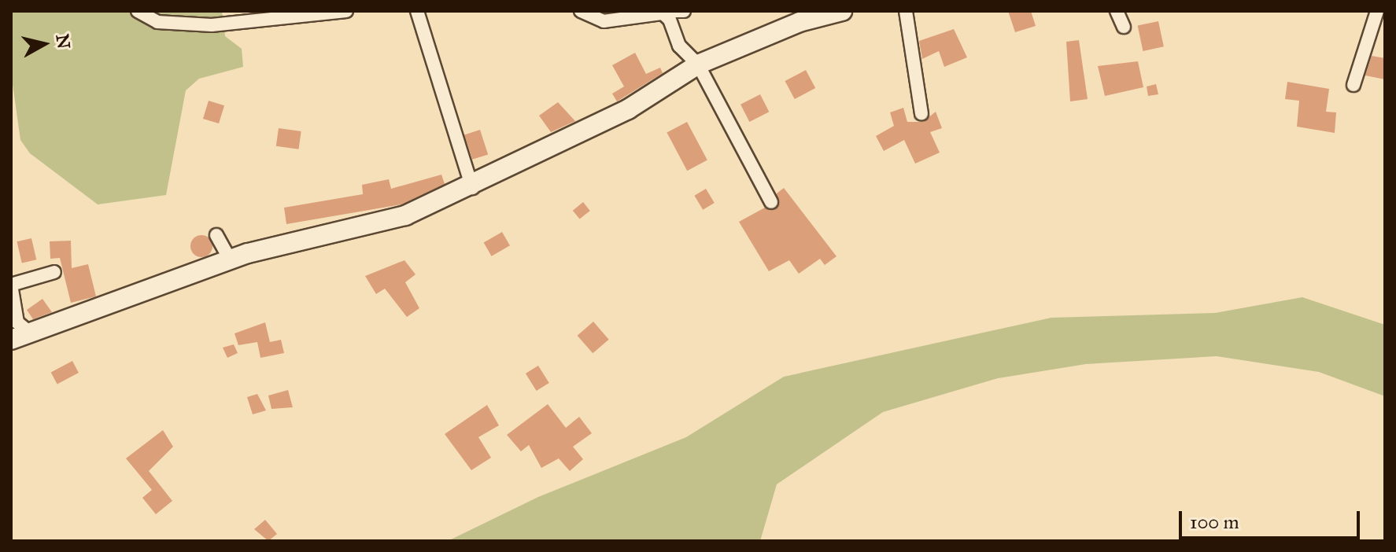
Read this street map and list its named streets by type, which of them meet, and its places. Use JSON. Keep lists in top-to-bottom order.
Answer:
{
  "scale_bar": "100 m",
  "north": "right"
}
